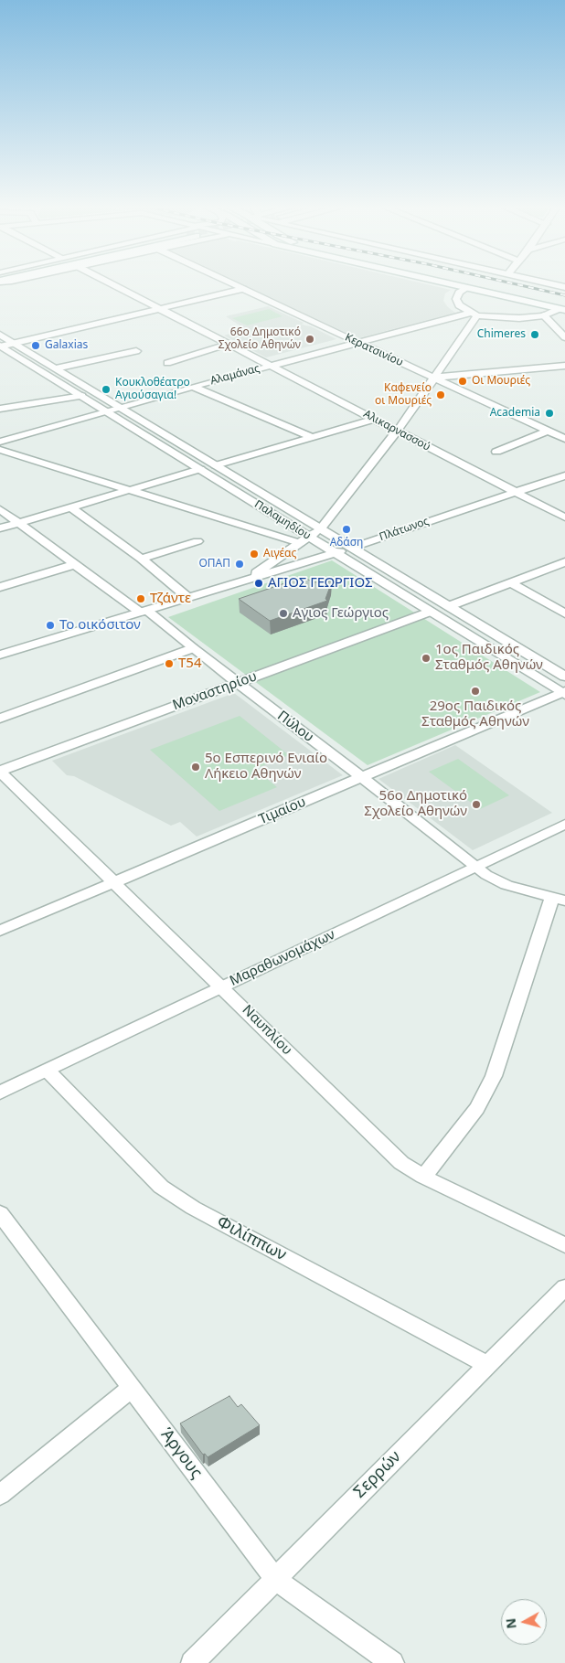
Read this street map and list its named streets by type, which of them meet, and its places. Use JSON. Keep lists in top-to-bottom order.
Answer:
{
  "streets": {
    "street": [
      "Κερατσινίου",
      "Αλαμάνας",
      "Αλικαρνασσού",
      "Παλαμηδίου",
      "Πλάτωνος",
      "Μοναστηρίου",
      "Πύλου",
      "Τιμαίου",
      "Μαραθωνομάχων",
      "Ναυπλίου",
      "Φιλίππων",
      "Άργους",
      "Σερρών"
    ]
  },
  "crossings": [
    ["Κερατσινίου", "Αλαμάνας"],
    ["Κερατσινίου", "Πλάτωνος"],
    ["Αλαμάνας", "Αλικαρνασσού"],
    ["Αλαμάνας", "Παλαμηδίου"],
    ["Αλαμάνας", "Πλάτωνος"],
    ["Αλικαρνασσού", "Πλάτωνος"],
    ["Παλαμηδίου", "Πλάτωνος"],
    ["Παλαμηδίου", "Μοναστηρίου"],
    ["Παλαμηδίου", "Τιμαίου"],
    ["Πλάτωνος", "Πύλου"],
    ["Μοναστηρίου", "Πύλου"],
    ["Μοναστηρίου", "Ναυπλίου"],
    ["Πύλου", "Τιμαίου"],
    ["Πύλου", "Μαραθωνομάχων"],
    ["Τιμαίου", "Ναυπλίου"],
    ["Μαραθωνομάχων", "Ναυπλίου"],
    ["Μαραθωνομάχων", "Φιλίππων"],
    ["Φιλίππων", "Σερρών"],
    ["Άργους", "Σερρών"]
  ],
  "places": [
    "Chimeres",
    "66ο Δημοτικό Σχολείο Αθηνών",
    "Galaxias",
    "Οι Μουριές",
    "Κουκλοθέατρο Αγιούσαγια!",
    "Καφενείο οι Μουριές",
    "Academia",
    "Αδάση",
    "Αιγέας",
    "ΟΠΑΠ",
    "ΑΓΙΟΣ ΓΕΩΡΓΙΟΣ",
    "Τζάντε",
    "Αγιος Γεώργιος",
    "Το οικόσιτον",
    "1ος Παιδικός Σταθμός Αθηνών",
    "T54",
    "29ος Παιδικός Σταθμός Αθηνών",
    "5ο Εσπερινό Ενιαίο Λήκειο Αθηνών",
    "56ο Δημοτικό Σχολείο Αθηνών"
  ],
  "north": "left"
}
